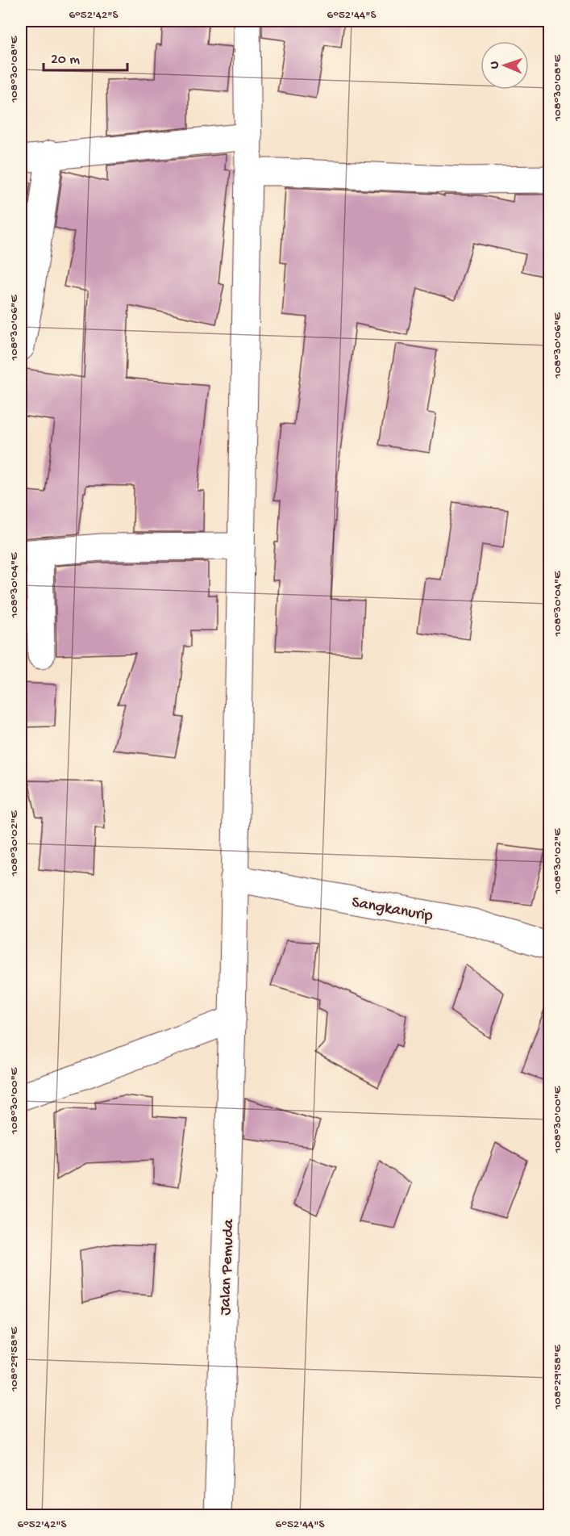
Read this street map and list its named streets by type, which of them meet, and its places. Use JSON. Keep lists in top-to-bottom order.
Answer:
{
  "streets": {
    "street": ["Sangkanurip", "Jalan Pemuda"]
  },
  "crossings": [
    ["Sangkanurip", "Jalan Pemuda"]
  ],
  "scale_bar": "20 m",
  "north": "left",
  "coordinates": [
    "6°52'42\"S",
    "6°52'44\"S",
    "108°30'08\"E",
    "108°30'06\"E",
    "108°30'04\"E",
    "108°30'02\"E",
    "108°30'00\"E",
    "108°29'58\"E"
  ]
}
